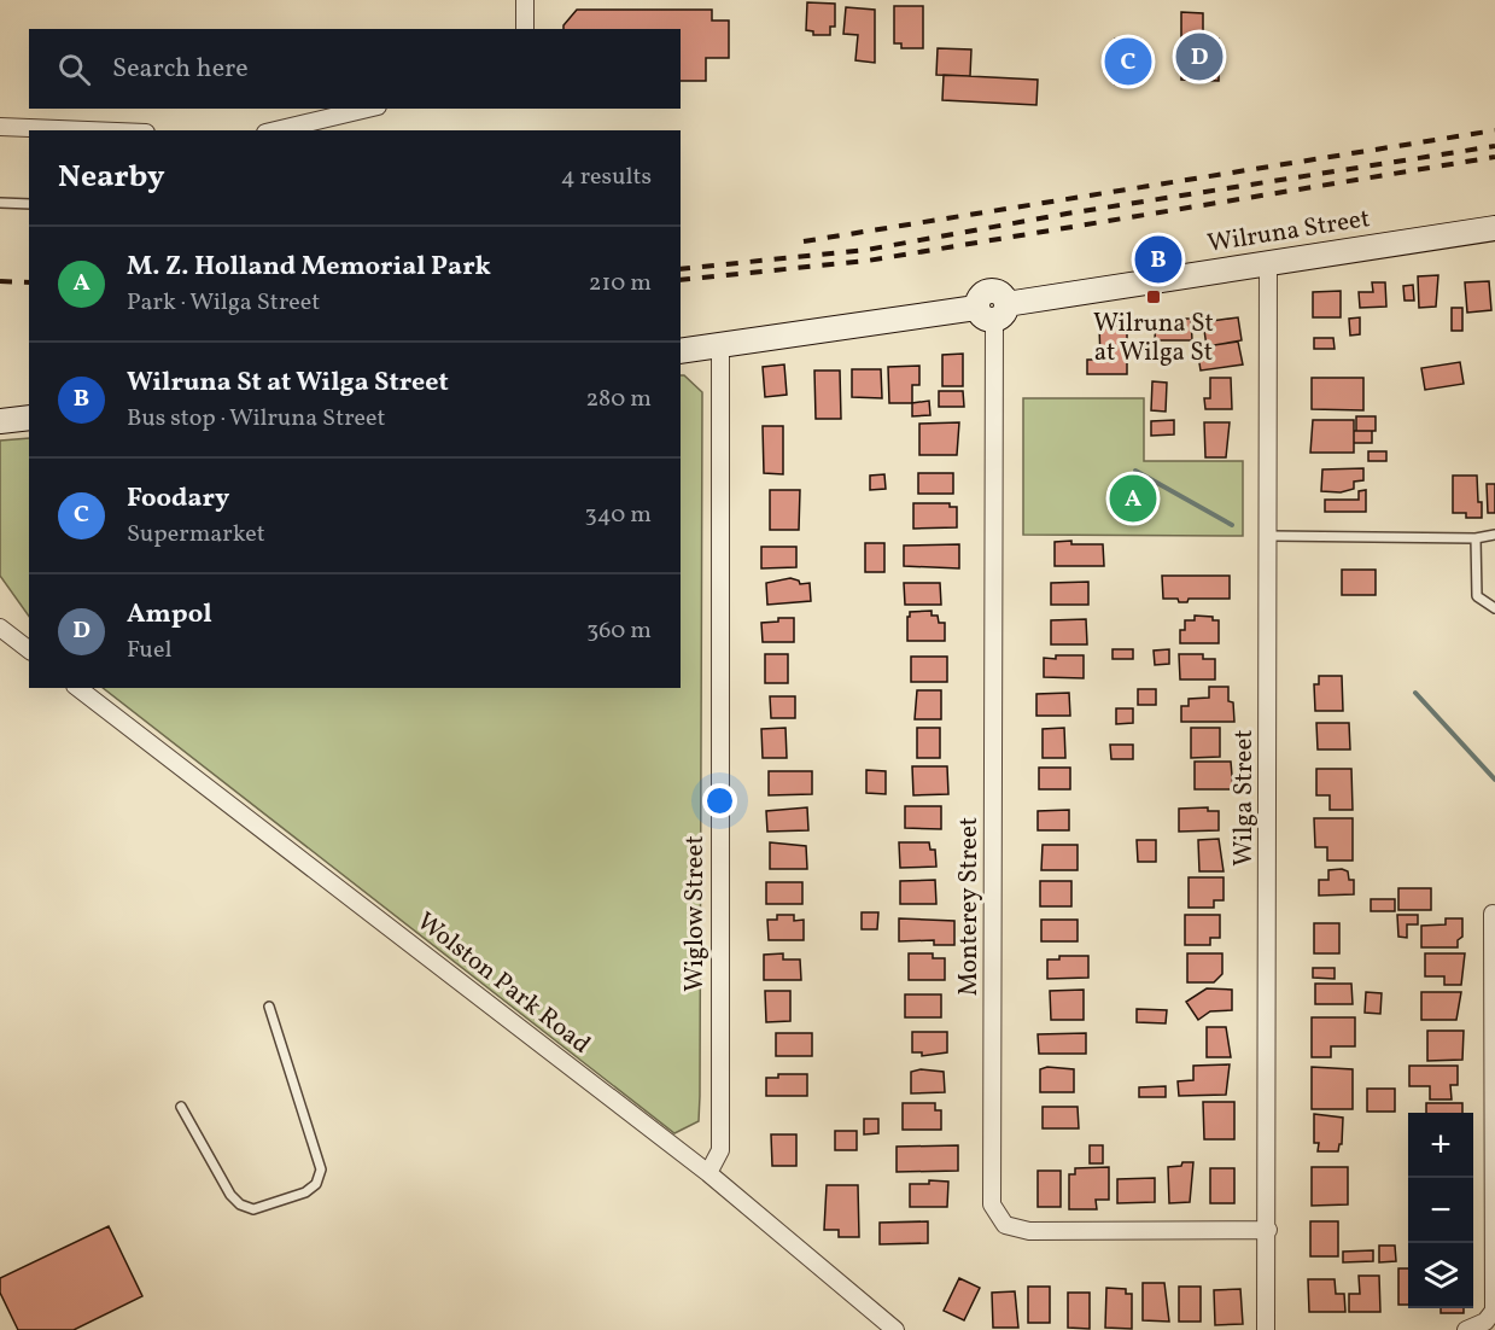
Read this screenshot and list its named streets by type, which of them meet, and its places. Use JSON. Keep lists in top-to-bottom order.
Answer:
{
  "streets": {
    "main road": ["Wilruna Street"],
    "street": [
      "Wilga Street",
      "Monterey Street",
      "Wiglow Street",
      "Wolston Park Road"
    ]
  },
  "crossings": [
    ["Wilruna Street", "Wilga Street"],
    ["Wilruna Street", "Monterey Street"],
    ["Wilruna Street", "Wiglow Street"],
    ["Wilga Street", "Monterey Street"],
    ["Wiglow Street", "Wolston Park Road"]
  ],
  "places": {
    "transit": ["Wilruna St at Wilga St"]
  },
  "page": {
    "search": "Search here",
    "pins": [
      "D",
      "C",
      "B",
      "A"
    ],
    "heading": ["Nearby", "4 results"],
    "list": [
      {
        "mark": "A",
        "name": "M. Z. Holland Memorial Park",
        "note": "Park · Wilga Street",
        "value": "210 m"
      },
      {
        "mark": "B",
        "name": "Wilruna St at Wilga Street",
        "note": "Bus stop · Wilruna Street",
        "value": "280 m"
      },
      {
        "mark": "C",
        "name": "Foodary",
        "note": "Supermarket",
        "value": "340 m"
      },
      {
        "mark": "D",
        "name": "Ampol",
        "note": "Fuel",
        "value": "360 m"
      }
    ],
    "map_buttons": ["+", "−"]
  }
}
